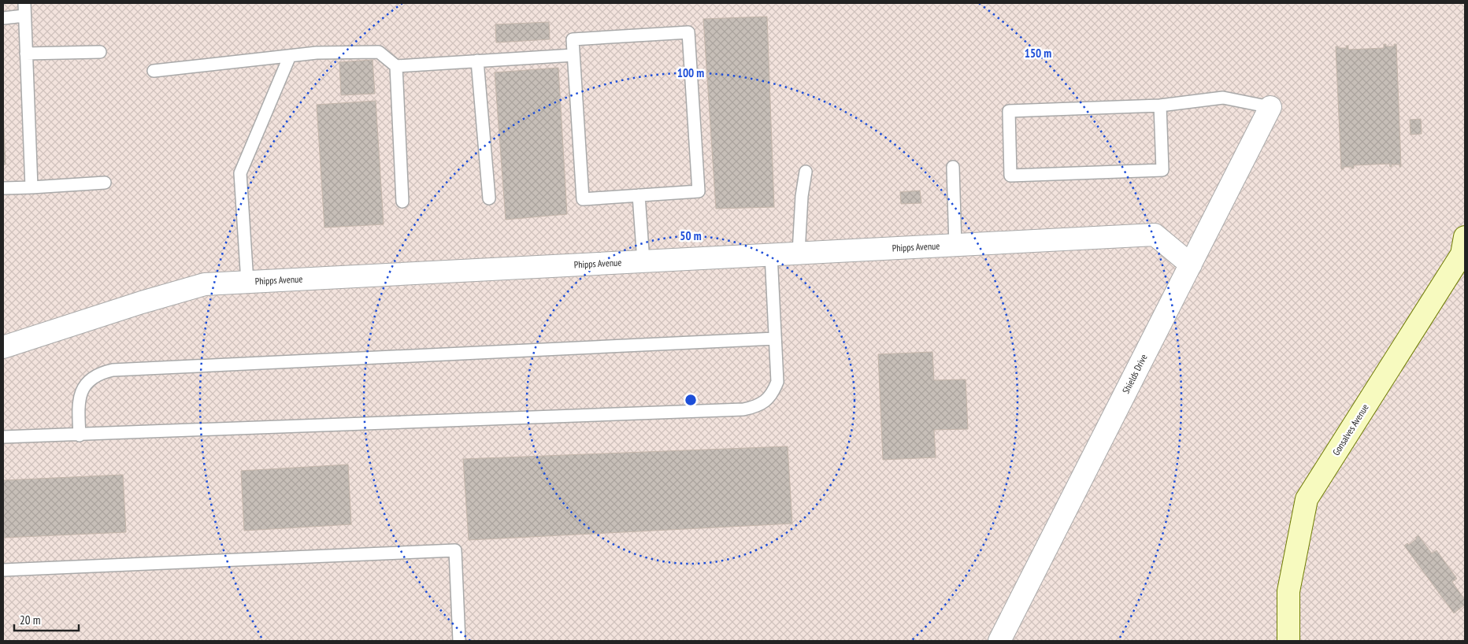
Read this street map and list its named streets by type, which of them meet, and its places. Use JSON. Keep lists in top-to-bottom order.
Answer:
{
  "streets": {
    "street": ["Phipps Avenue", "Shields Drive", "Gonsalves Avenue"]
  },
  "crossings": [
    ["Phipps Avenue", "Shields Drive"]
  ],
  "scale_bar": "20 m",
  "rings": ["150 m", "100 m", "50 m"]
}
